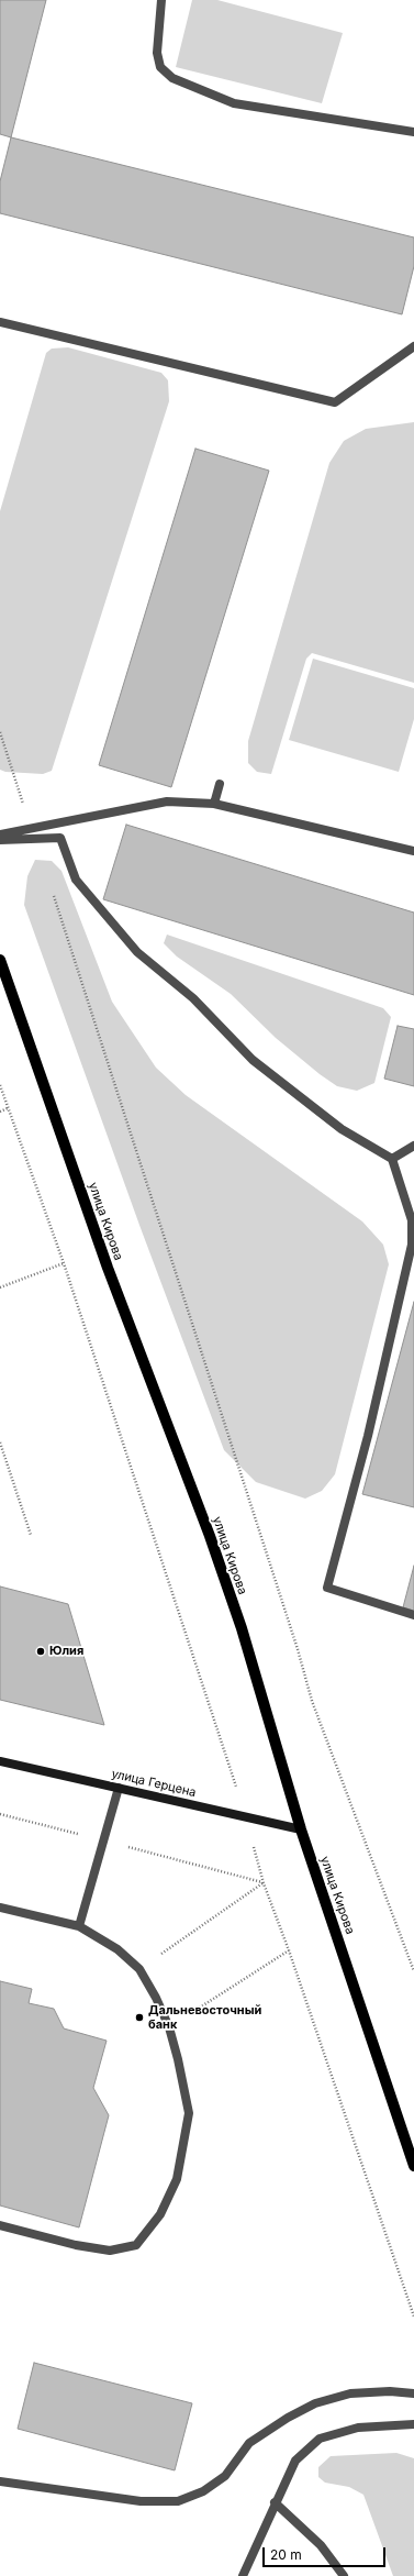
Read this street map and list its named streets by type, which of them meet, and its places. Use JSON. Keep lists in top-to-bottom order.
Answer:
{
  "streets": {
    "main road": ["улица Кирова", "улица Герцена"]
  },
  "crossings": [
    ["улица Кирова", "улица Герцена"]
  ],
  "places": ["Юлия", "Дальневосточный банк"],
  "scale_bar": "20 m"
}
